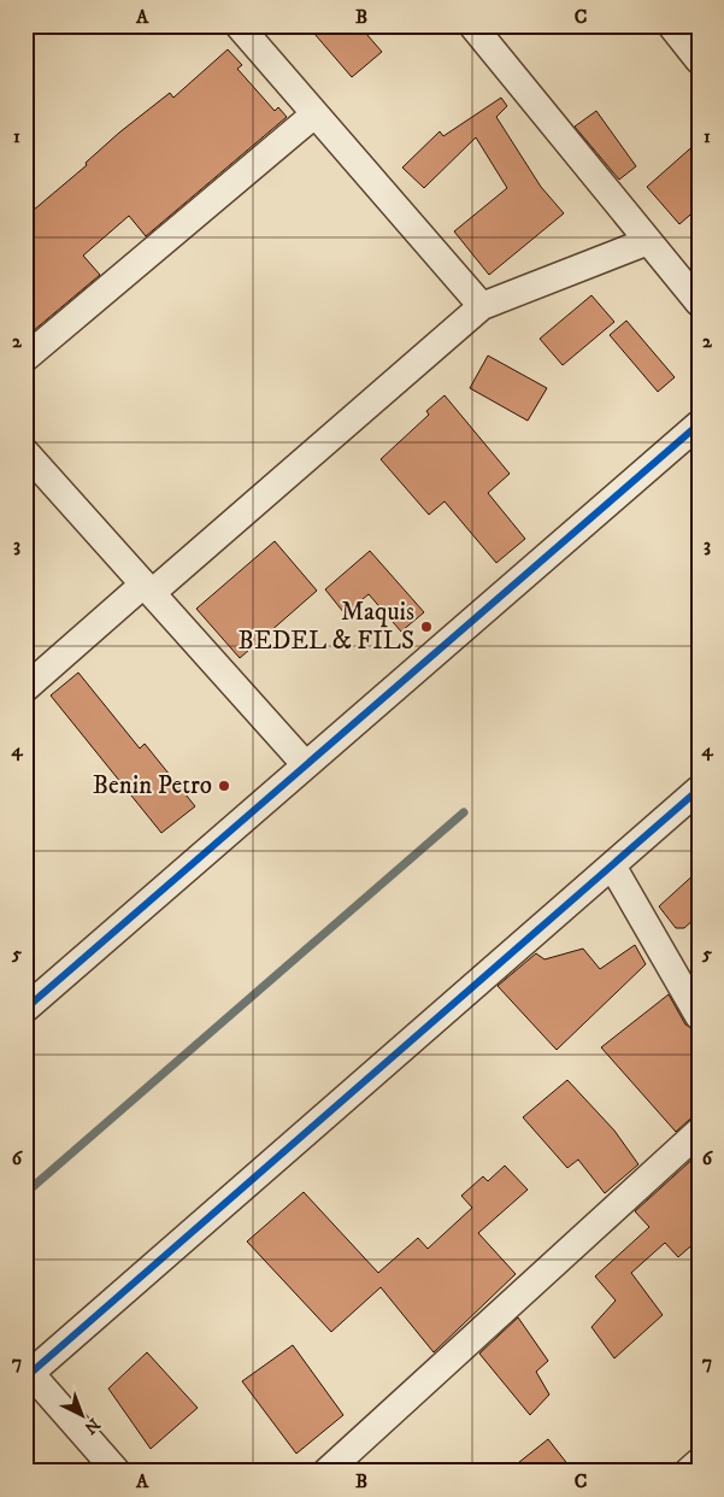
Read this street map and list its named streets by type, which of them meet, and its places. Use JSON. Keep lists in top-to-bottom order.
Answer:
{
  "places": ["Maquis BEDEL & FILS", "Benin Petro"],
  "north": "bottom right",
  "grid": {
    "columns": ["A", "B", "C"],
    "rows": [
      "1",
      "2",
      "3",
      "4",
      "5",
      "6",
      "7"
    ]
  }
}
